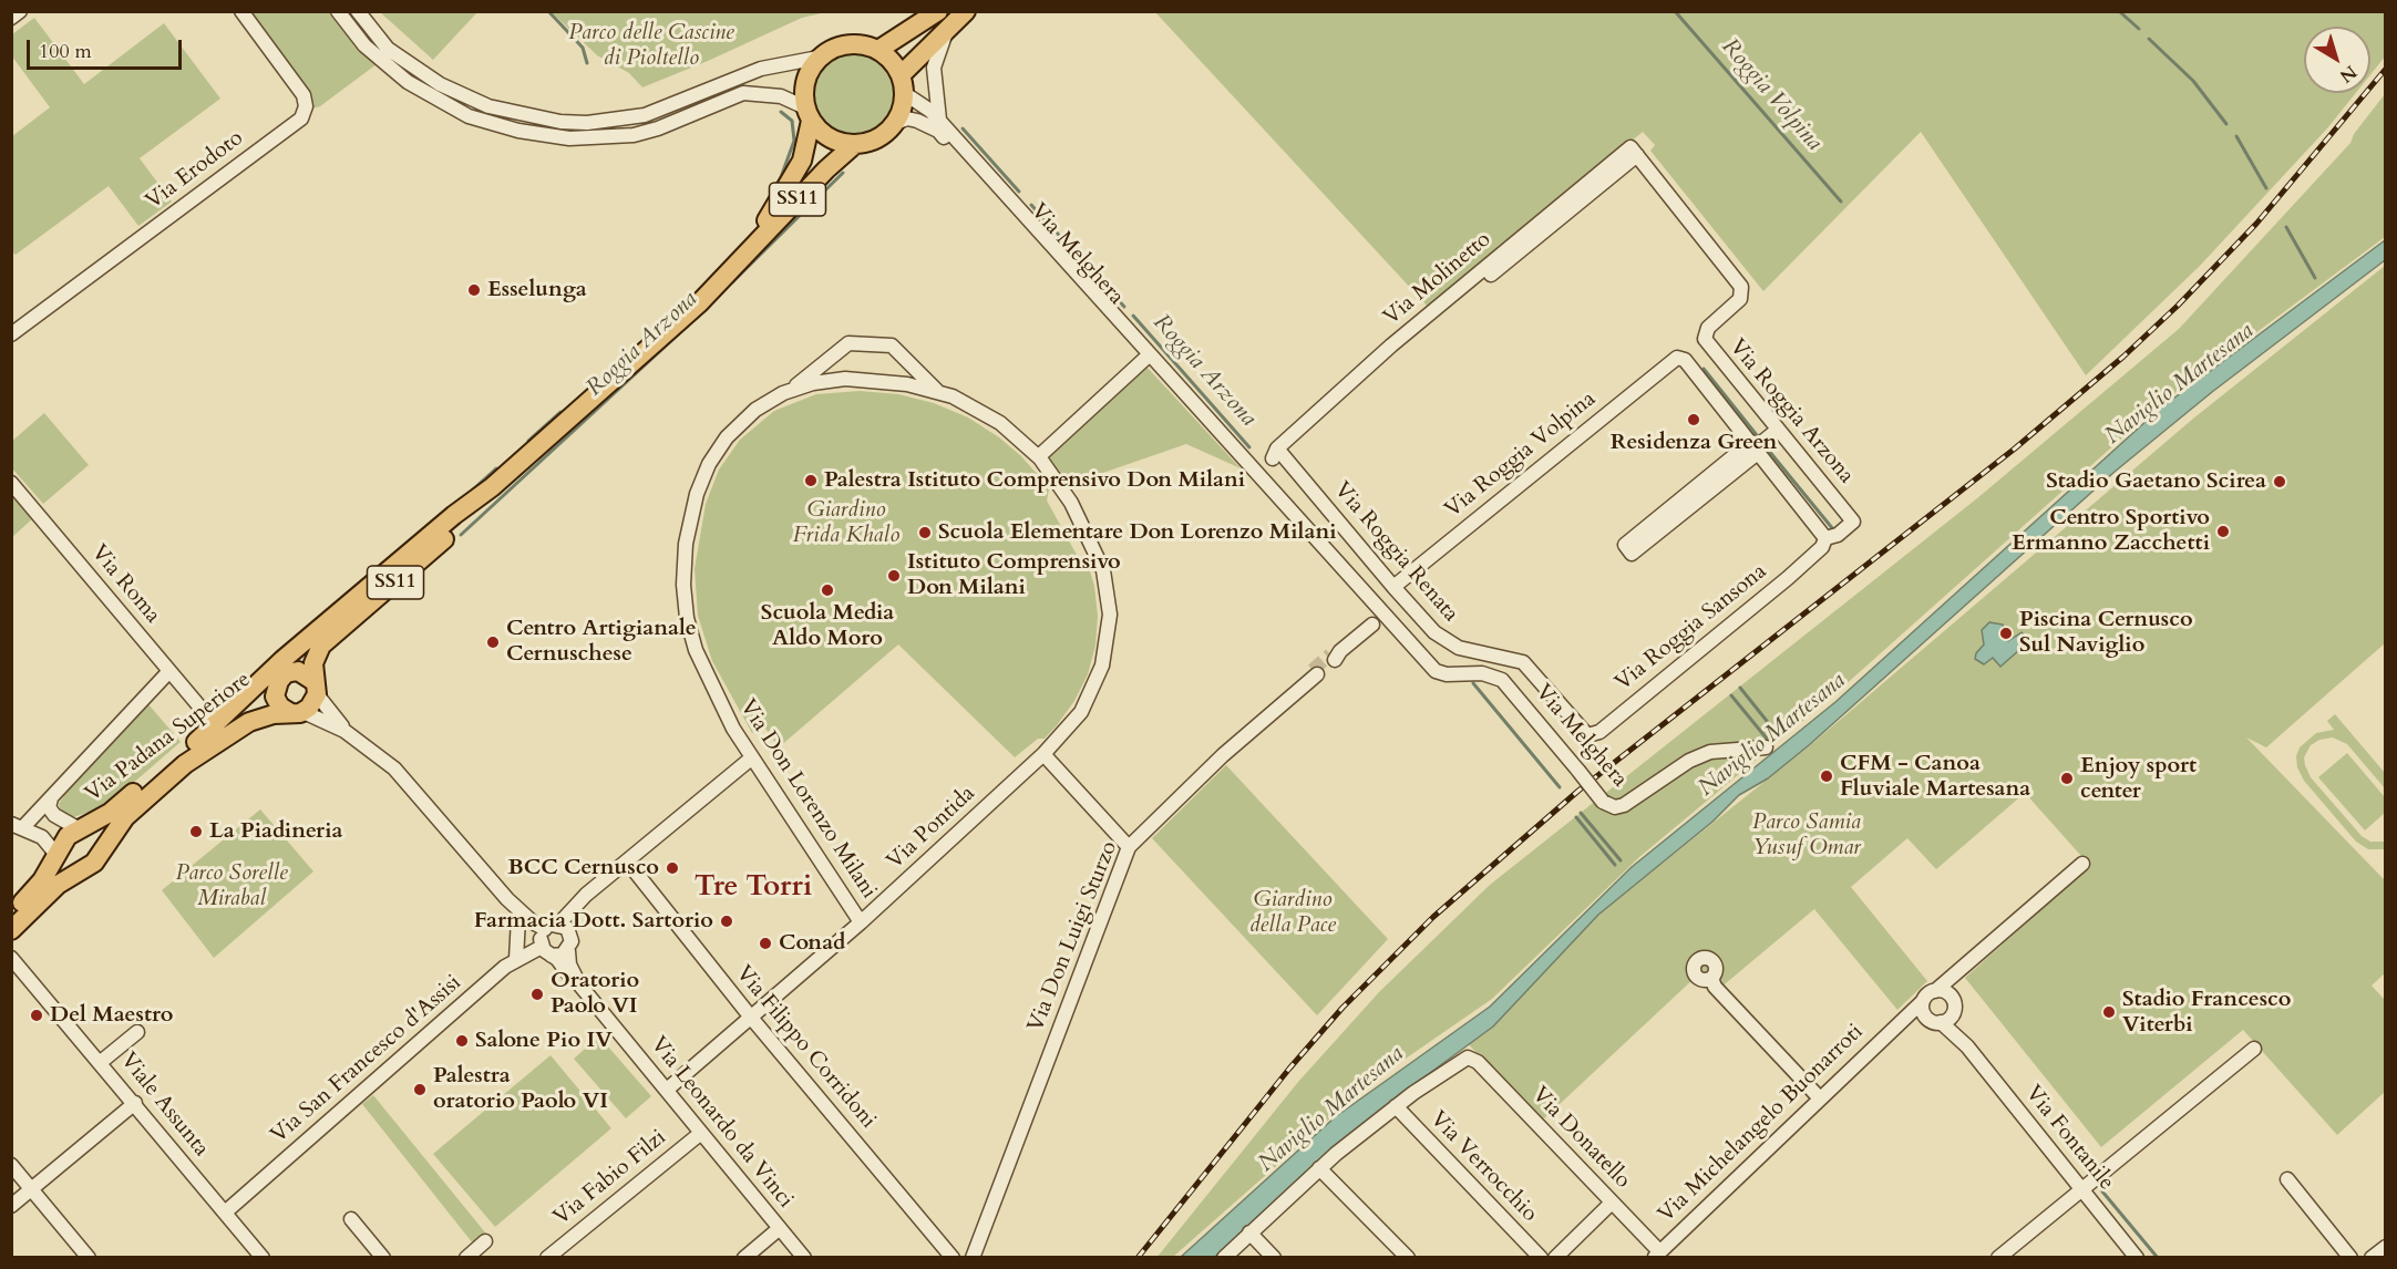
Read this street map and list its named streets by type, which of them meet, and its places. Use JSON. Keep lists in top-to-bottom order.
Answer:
{
  "streets": {
    "main road": ["SS11", "Via Padana Superiore"],
    "street": [
      "Via Erodoto",
      "Via Melghera",
      "Via Molinetto",
      "Via Roggia Arzona",
      "Via Roggia Volpina",
      "Via Roggia Renata",
      "Via Roma",
      "Via Roggia Sansona",
      "Via Don Lorenzo Milani",
      "Via Pontida",
      "Via Don Luigi Sturzo",
      "Via Filippo Corridoni",
      "Via San Francesco d'Assisi",
      "Viale Assunta",
      "Via Leonardo da Vinci",
      "Via Michelangelo Buonarroti",
      "Via Donatello",
      "Via Fontanile",
      "Via Verrocchio",
      "Via Fabio Filzi"
    ]
  },
  "crossings": [
    ["SS11", "Via Melghera"],
    ["SS11", "Via Padana Superiore"],
    ["SS11", "Via Leonardo da Vinci"],
    ["Via Melghera", "Via Molinetto"],
    ["Via Molinetto", "Via Roggia Arzona"],
    ["Via Molinetto", "Via Roggia Renata"],
    ["Via Roggia Arzona", "Via Roggia Sansona"],
    ["Via Roggia Volpina", "Via Roggia Renata"],
    ["Via Roggia Renata", "Via Roggia Sansona"],
    ["Via Padana Superiore", "Via Leonardo da Vinci"],
    ["Via Don Lorenzo Milani", "Via Pontida"],
    ["Via Pontida", "Via Filippo Corridoni"],
    ["Via Pontida", "Via Leonardo da Vinci"],
    ["Via San Francesco d'Assisi", "Viale Assunta"],
    ["Via San Francesco d'Assisi", "Via Leonardo da Vinci"],
    ["Via Leonardo da Vinci", "Via Fabio Filzi"],
    ["Via Michelangelo Buonarroti", "Via Donatello"],
    ["Via Michelangelo Buonarroti", "Via Fontanile"],
    ["Via Donatello", "Via Verrocchio"]
  ],
  "districts": ["Tre Torri"],
  "water": ["Roggia Volpina", "Roggia Arzona", "Naviglio Martesana"],
  "parks": [
    "Parco delle Cascine di Pioltello",
    "Giardino Frida Khalo",
    "Parco Samia Yusuf Omar",
    "Parco Sorelle Mirabal",
    "Giardino della Pace"
  ],
  "places": [
    "Esselunga",
    "Residenza Green",
    "Palestra Istituto Comprensivo Don Milani",
    "Stadio Gaetano Scirea",
    "Centro Sportivo Ermanno Zacchetti",
    "Scuola Elementare Don Lorenzo Milani",
    "Istituto Comprensivo Don Milani",
    "Scuola Media Aldo Moro",
    "Piscina Cernusco Sul Naviglio",
    "Centro Artigianale Cernuschese",
    "CFM - Canoa Fluviale Martesana",
    "Enjoy sport center",
    "La Piadineria",
    "BCC Cernusco",
    "Farmacia Dott. Sartorio",
    "Conad",
    "Oratorio Paolo VI",
    "Stadio Francesco Viterbi",
    "Del Maestro",
    "Salone Pio IV",
    "Palestra oratorio Paolo VI"
  ],
  "scale_bar": "100 m",
  "north": "bottom right"
}
